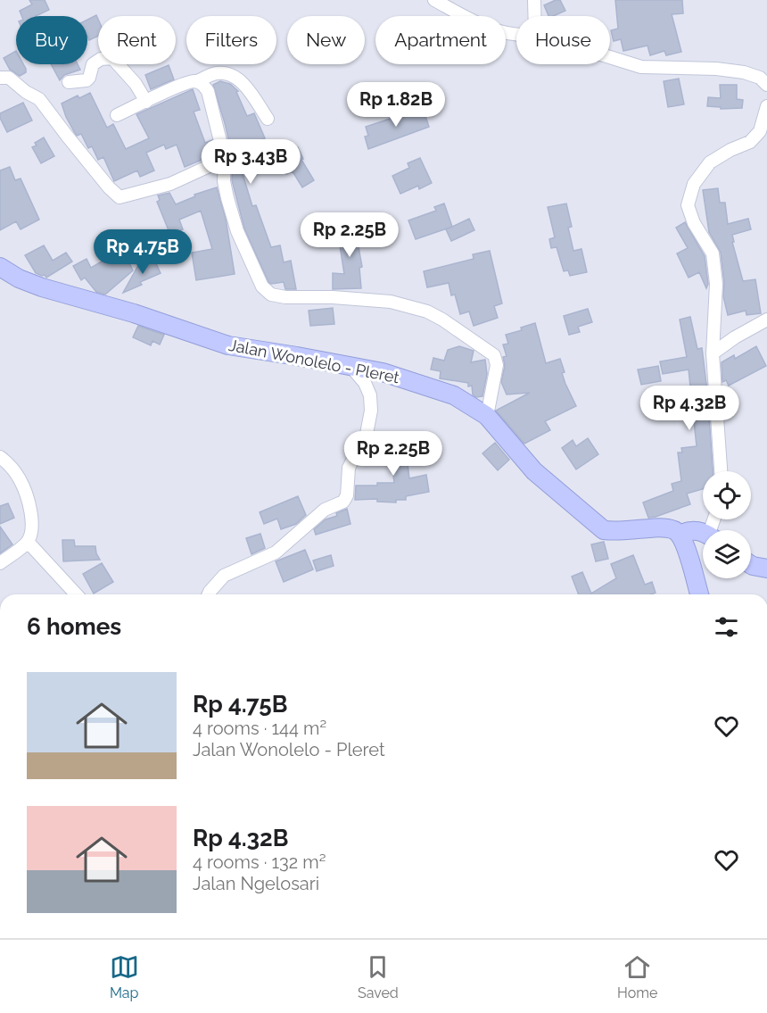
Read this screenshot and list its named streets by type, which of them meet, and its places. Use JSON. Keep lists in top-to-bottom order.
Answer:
{
  "streets": {
    "main road": ["Jalan Wonolelo - Pleret"]
  },
  "page": {
    "chip": [
      "Buy",
      "Rent",
      "Filters",
      "New",
      "Apartment",
      "House"
    ],
    "price": [
      "Rp 1.82B",
      "Rp 3.43B",
      "Rp 2.25B",
      "Rp 4.75B",
      "Rp 4.32B",
      "Rp 2.25B"
    ],
    "heading": "6 homes",
    "list": [
      {
        "name": "Rp 4.75B",
        "note": "4 rooms · 144 m² · Jalan Wonolelo - Pleret"
      },
      {
        "name": "Rp 4.32B",
        "note": "4 rooms · 132 m² · Jalan Ngelosari"
      }
    ],
    "tabs": ["Map", "Saved", "Home"]
  }
}
